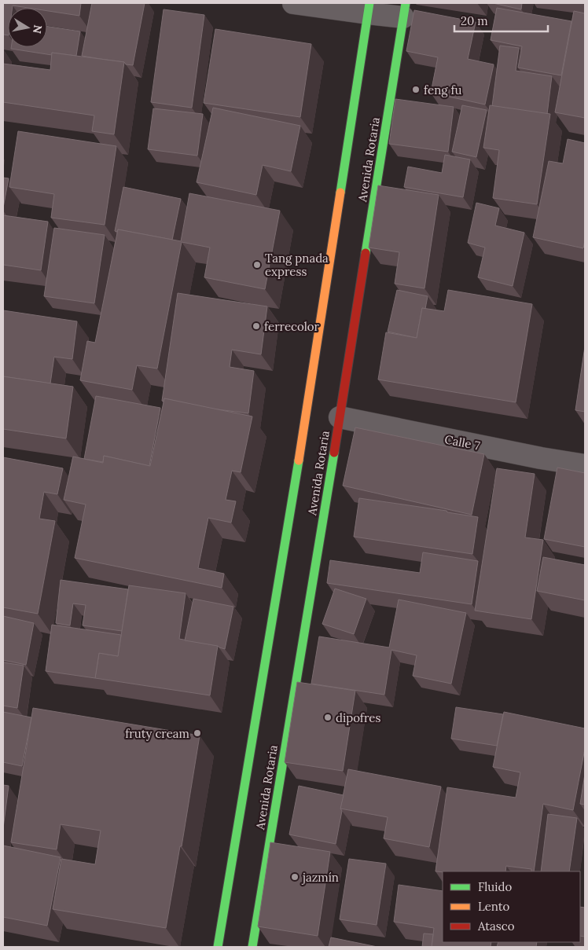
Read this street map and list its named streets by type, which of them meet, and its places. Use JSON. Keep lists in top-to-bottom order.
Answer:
{
  "streets": {
    "street": ["Avenida Rotaria", "Calle 7"]
  },
  "crossings": [
    ["Avenida Rotaria", "Calle 7"]
  ],
  "places": [
    "feng fu",
    "Tang pnada express",
    "ferrecolor",
    "dipofres",
    "fruty cream",
    "jazmín"
  ],
  "legend": ["Fluido", "Lento", "Atasco"],
  "scale_bar": "20 m",
  "north": "right"
}
